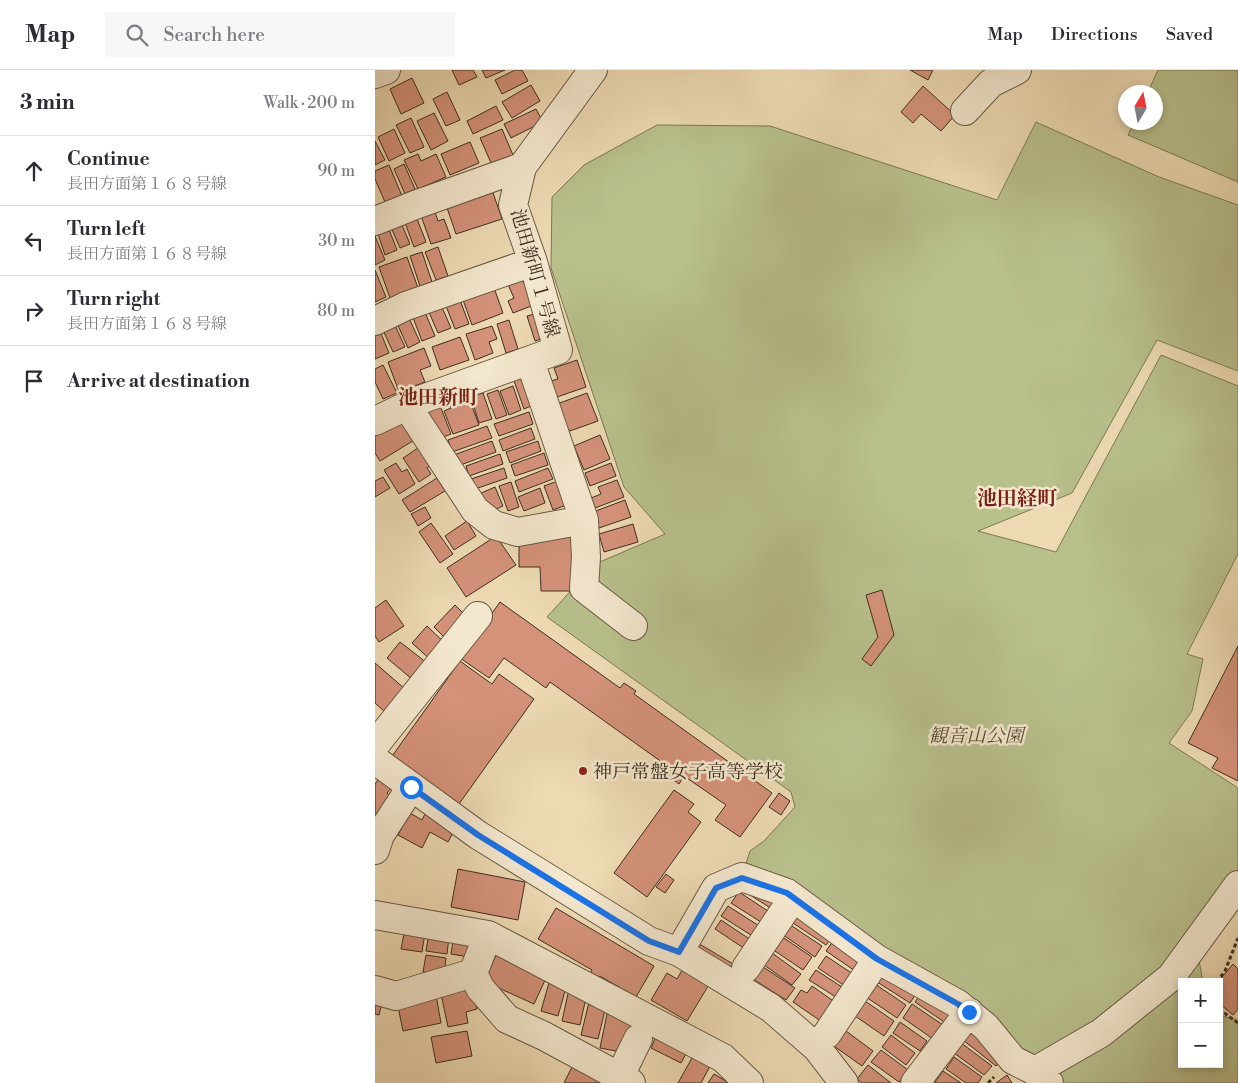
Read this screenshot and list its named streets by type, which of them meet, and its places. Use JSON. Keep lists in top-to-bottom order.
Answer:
{
  "streets": {
    "street": ["池田新町１号線"]
  },
  "districts": ["池田新町", "池田経町"],
  "parks": ["観音山公園"],
  "places": ["神戸常盤女子高等学校"],
  "north": "top",
  "page": {
    "header": "Map",
    "search": "Search here",
    "nav": ["Map", "Directions", "Saved"],
    "heading": ["3 min", "Walk · 200 m"],
    "list": [
      ["Continue", "長田方面第１６８号線", "90 m"],
      ["Turn left", "長田方面第１６８号線", "30 m"],
      ["Turn right", "長田方面第１６８号線", "80 m"],
      "Arrive at destination"
    ],
    "map_buttons": ["+", "−"]
  }
}
